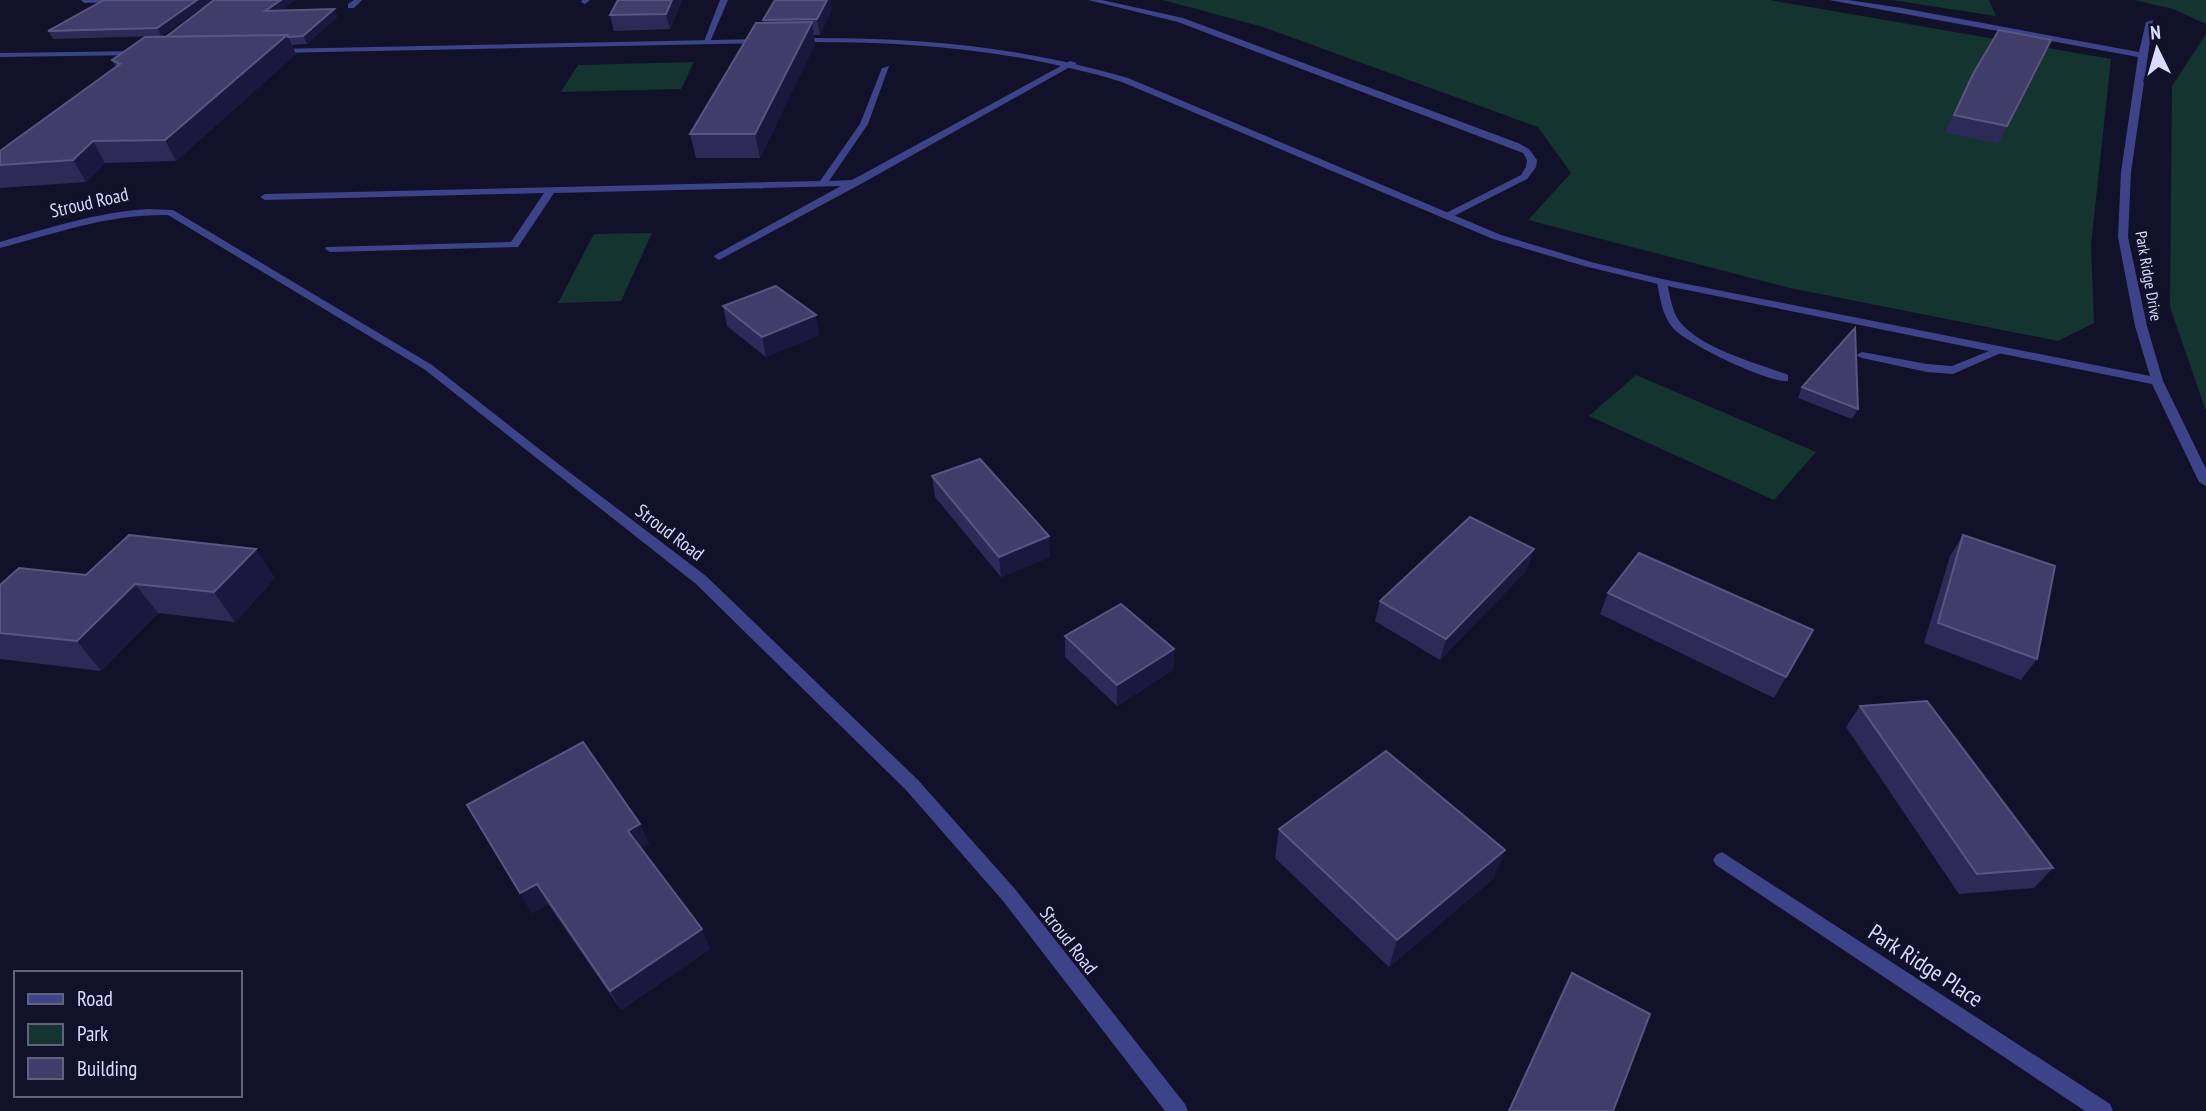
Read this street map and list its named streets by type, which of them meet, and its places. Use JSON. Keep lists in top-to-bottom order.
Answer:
{
  "streets": {
    "street": ["Stroud Road", "Park Ridge Drive", "Park Ridge Place"]
  },
  "legend": ["Road", "Park", "Building"],
  "north": "top"
}
